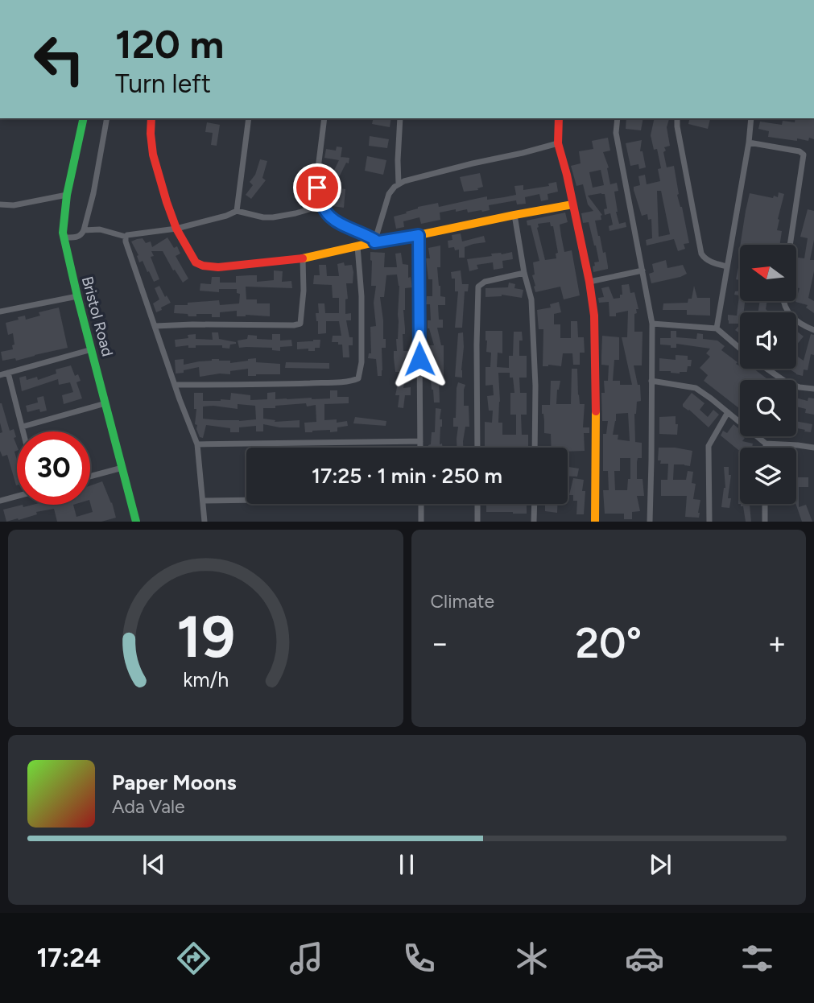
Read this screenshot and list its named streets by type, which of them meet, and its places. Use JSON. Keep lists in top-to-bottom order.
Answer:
{
  "streets": {
    "street": ["Bristol Road"]
  },
  "north": "left",
  "page": {
    "turn": ["120 m", "Turn left"],
    "limit": "30",
    "trip": "17:25 · 1 min · 250 m",
    "tile": "Climate",
    "heat": ["−", "20°", "+"],
    "song": ["Paper Moons", "Ada Vale"],
    "tabs": "17:24",
    "gauge": ["19", "km/h"]
  }
}
